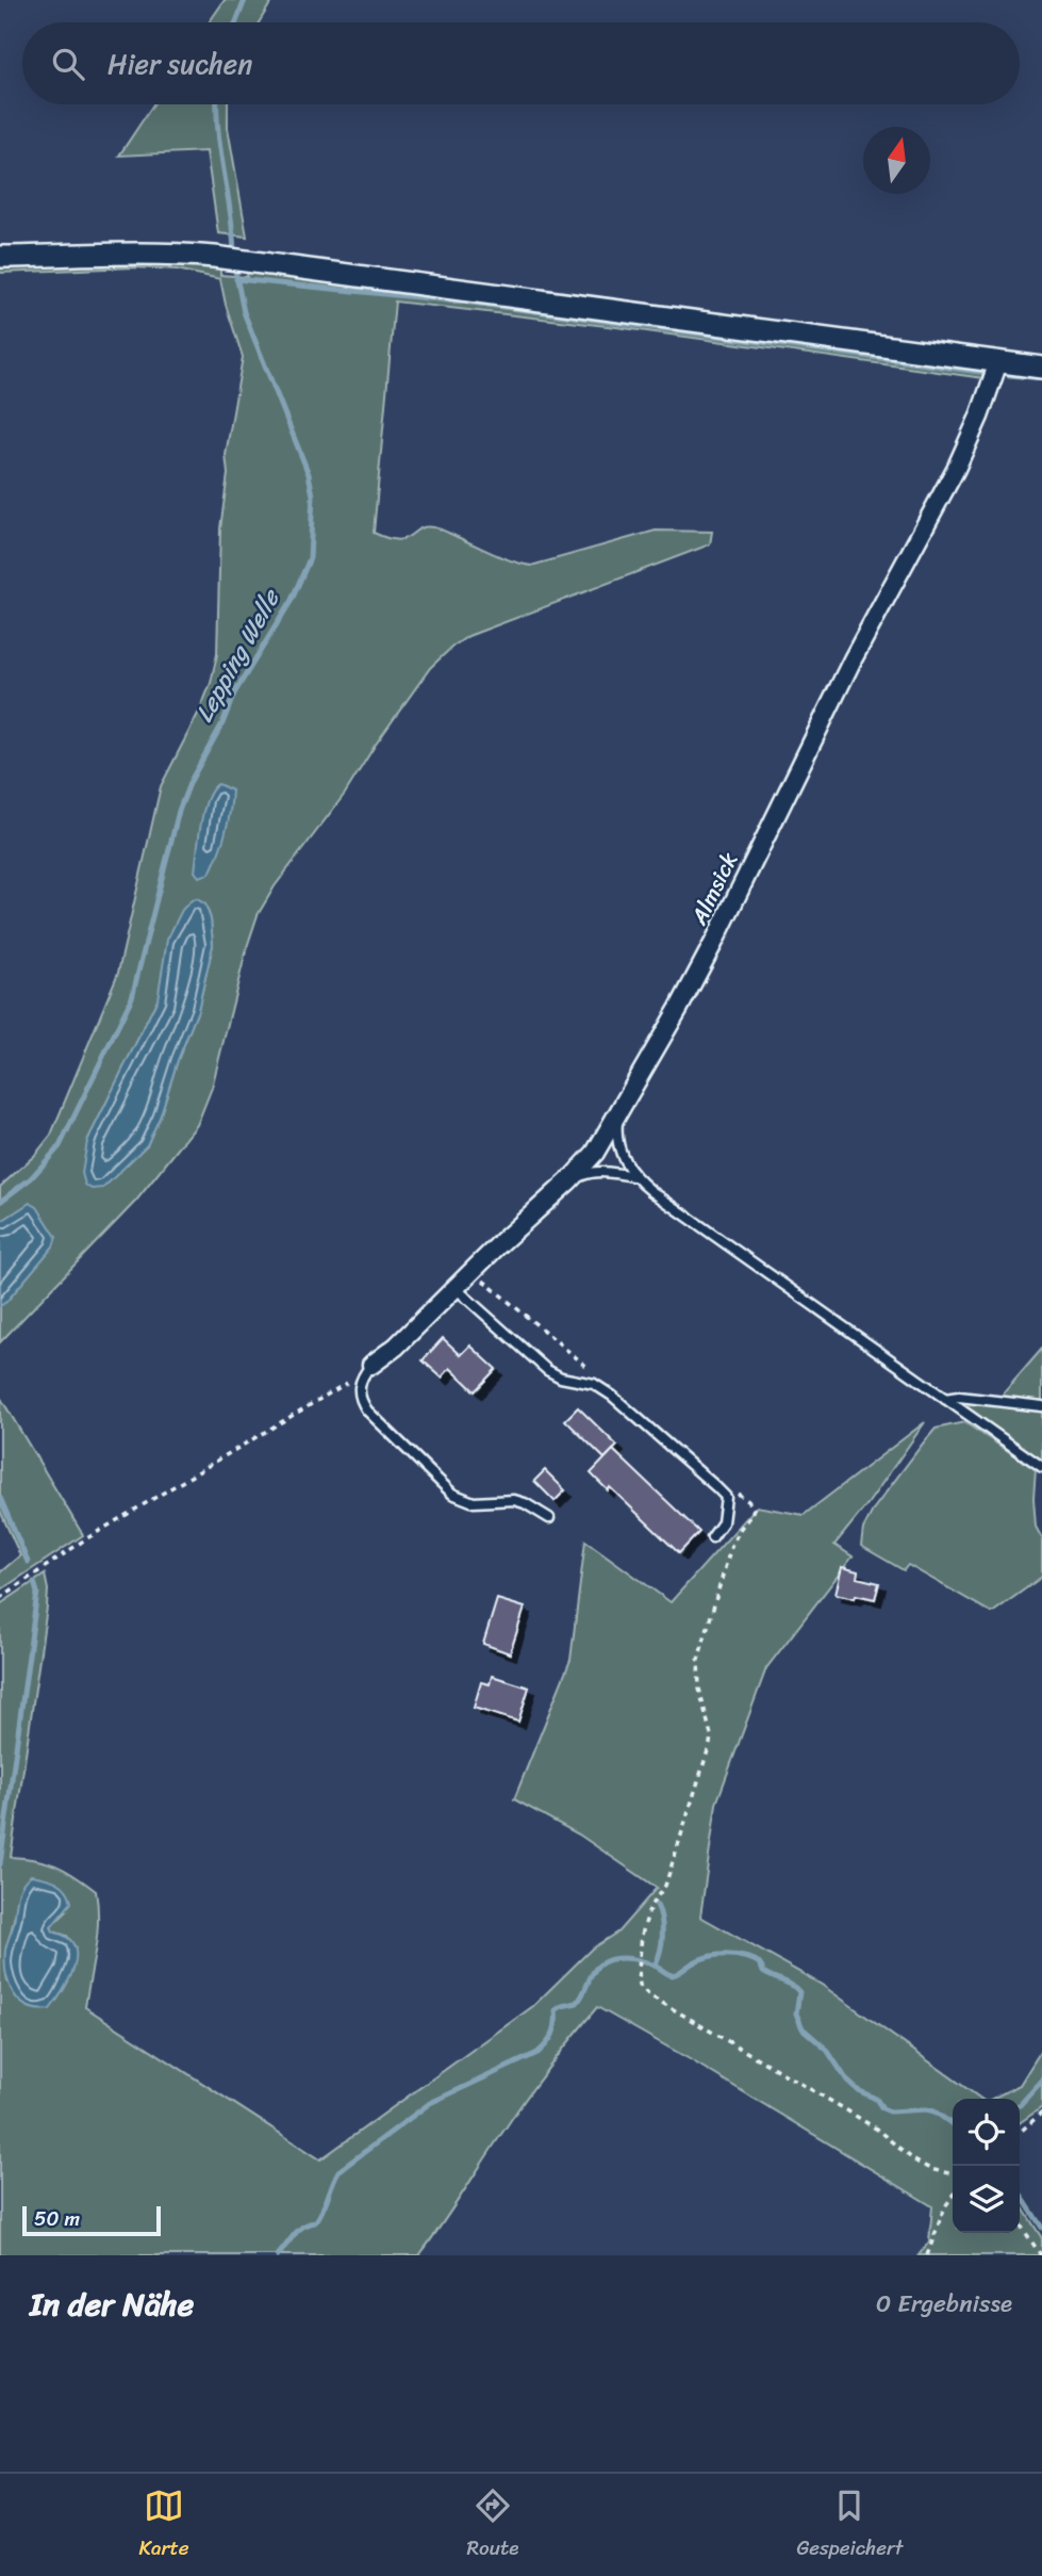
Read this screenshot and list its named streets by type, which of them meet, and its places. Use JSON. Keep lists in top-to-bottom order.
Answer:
{
  "streets": {
    "street": ["Almsick"]
  },
  "water": ["Lepping Welle"],
  "scale_bar": "50 m",
  "north": "top",
  "page": {
    "search": "Hier suchen",
    "scale": "50 m",
    "heading": ["In der Nähe", "0 Ergebnisse"],
    "nav": ["Karte", "Route", "Gespeichert"]
  }
}
